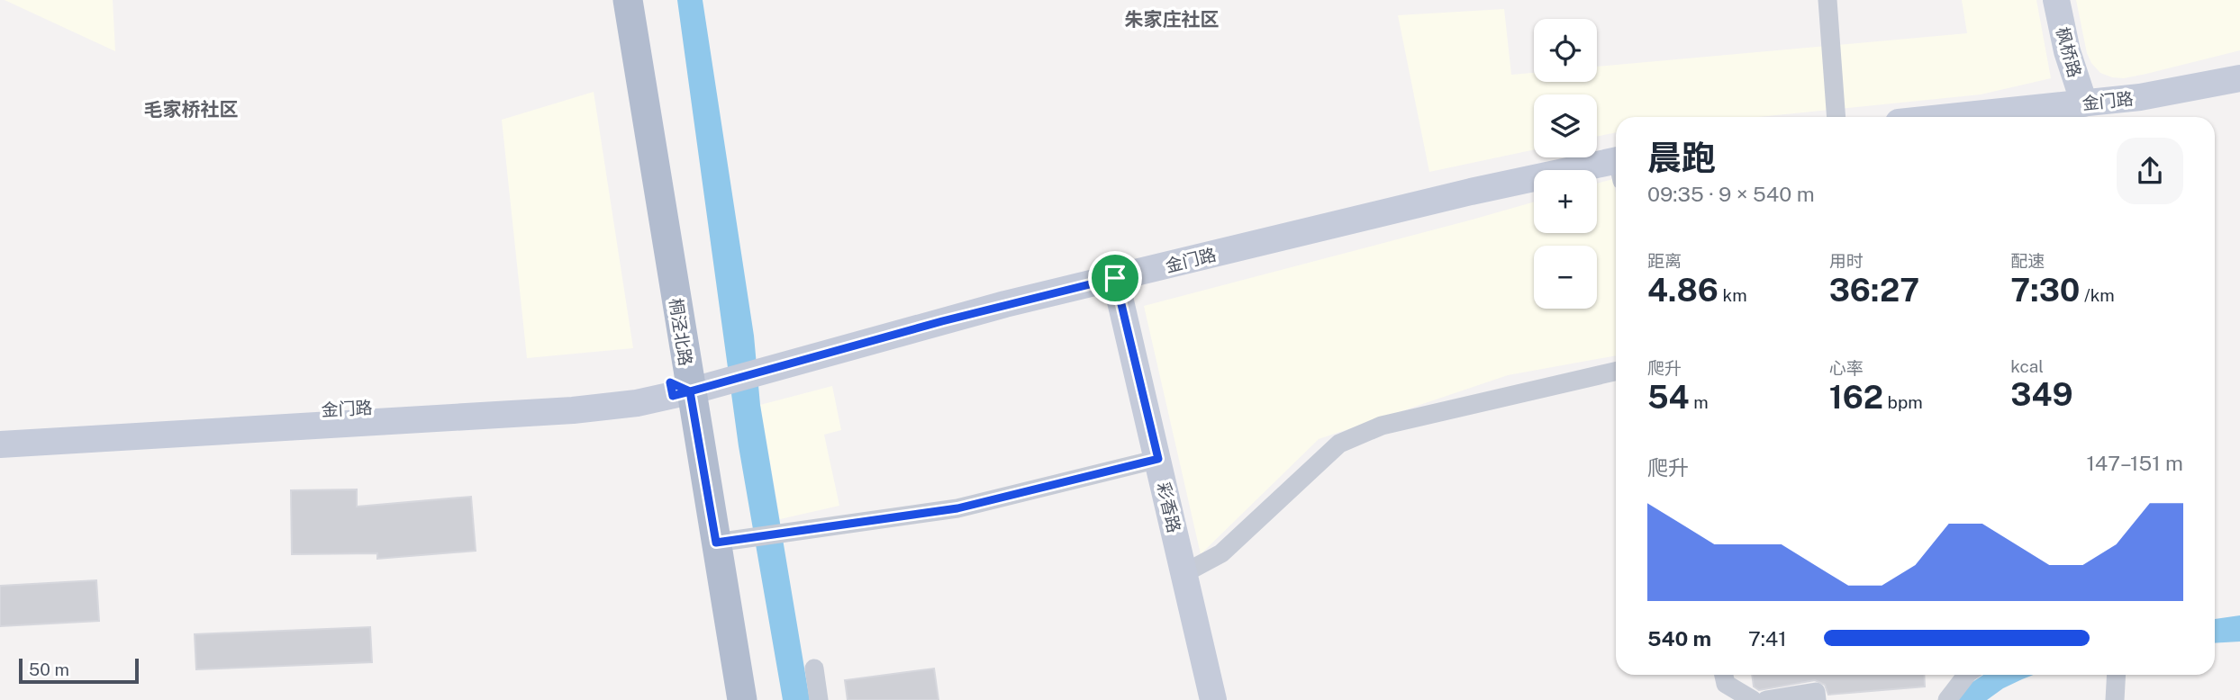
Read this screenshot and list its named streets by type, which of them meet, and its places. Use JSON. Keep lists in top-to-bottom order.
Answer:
{
  "streets": {
    "main road": [
      "枫桥路",
      "金门路",
      "桐泾北路",
      "彩香路"
    ]
  },
  "crossings": [
    ["枫桥路", "金门路"],
    ["金门路", "桐泾北路"],
    ["金门路", "彩香路"]
  ],
  "districts": ["朱家庄社区", "毛家桥社区"],
  "scale_bar": "50 m",
  "page": {
    "map_buttons": ["+", "−"],
    "heading": ["晨跑", "09:35 · 9 × 540 m"],
    "stats": [
      ["距离", "4.86 km"],
      ["用时", "36:27"],
      ["配速", "7:30 /km"],
      ["爬升", "54 m"],
      ["心率", "162 bpm"],
      ["kcal", "349"]
    ],
    "chart": ["爬升", "147–151 m"],
    "list": [
      {
        "name": "540 m",
        "note": "7:41"
      }
    ],
    "scale": "50 m"
  }
}
